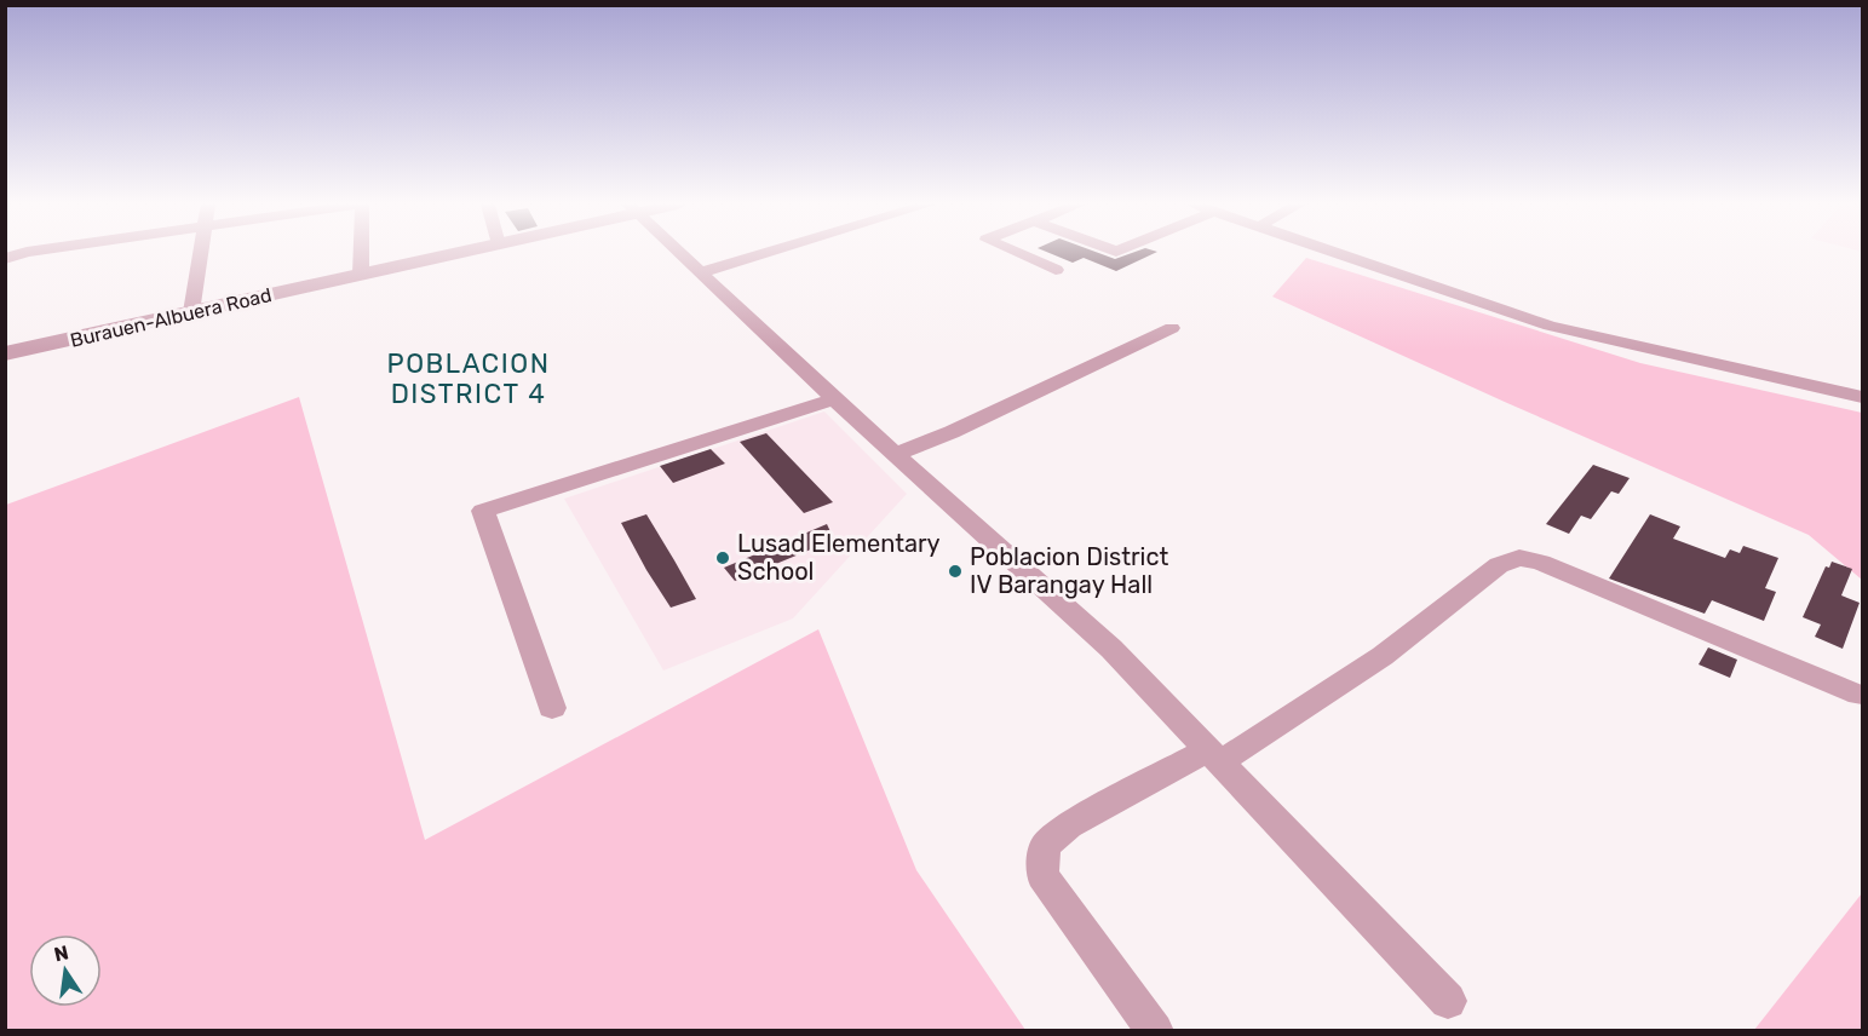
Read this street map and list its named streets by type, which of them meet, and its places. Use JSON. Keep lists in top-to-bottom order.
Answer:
{
  "streets": {
    "street": ["Burauen-Albuera Road"]
  },
  "districts": ["POBLACION DISTRICT 4"],
  "places": ["Lusad Elementary School", "Poblacion District IV Barangay Hall"],
  "north": "top"
}
